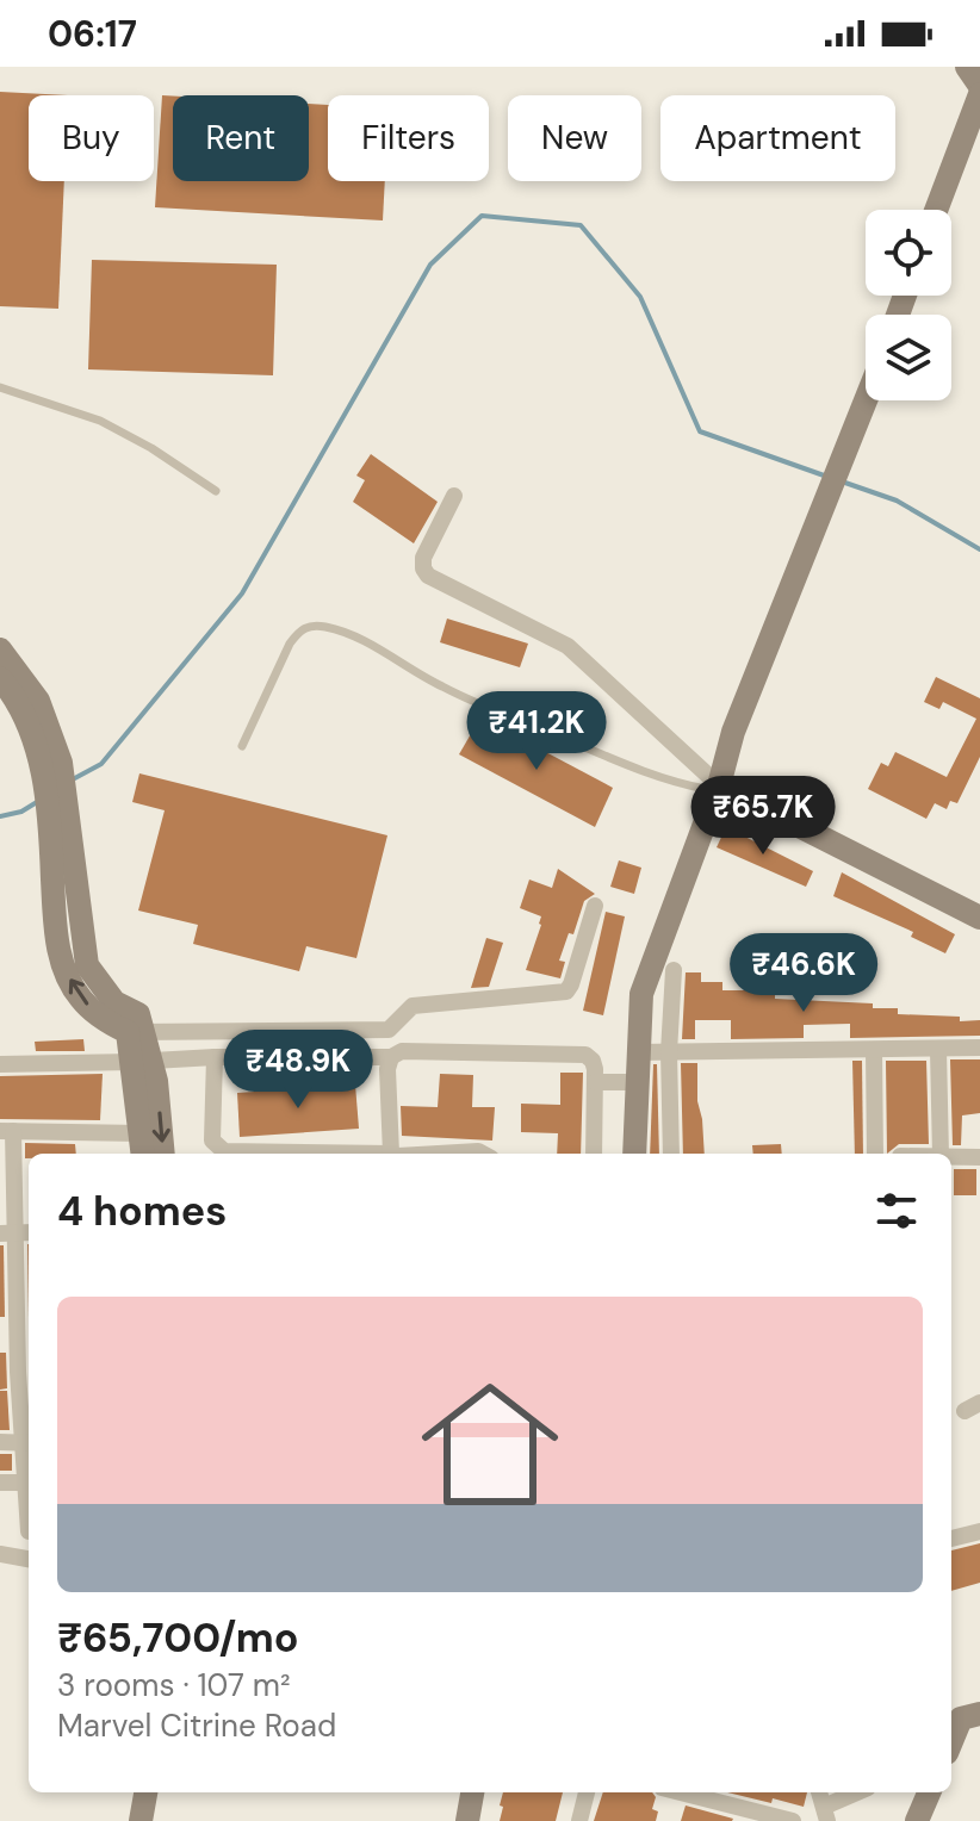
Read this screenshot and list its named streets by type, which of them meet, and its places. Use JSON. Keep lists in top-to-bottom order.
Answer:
{
  "page": {
    "status": "06:17",
    "chip": [
      "Buy",
      "Rent",
      "Filters",
      "New",
      "Apartment"
    ],
    "price": [
      "₹41.2K",
      "₹65.7K",
      "₹46.6K",
      "₹48.9K"
    ],
    "heading": "4 homes",
    "list": [
      {
        "name": "₹65,700/mo",
        "note": "3 rooms · 107 m² · Marvel Citrine Road"
      }
    ]
  }
}
